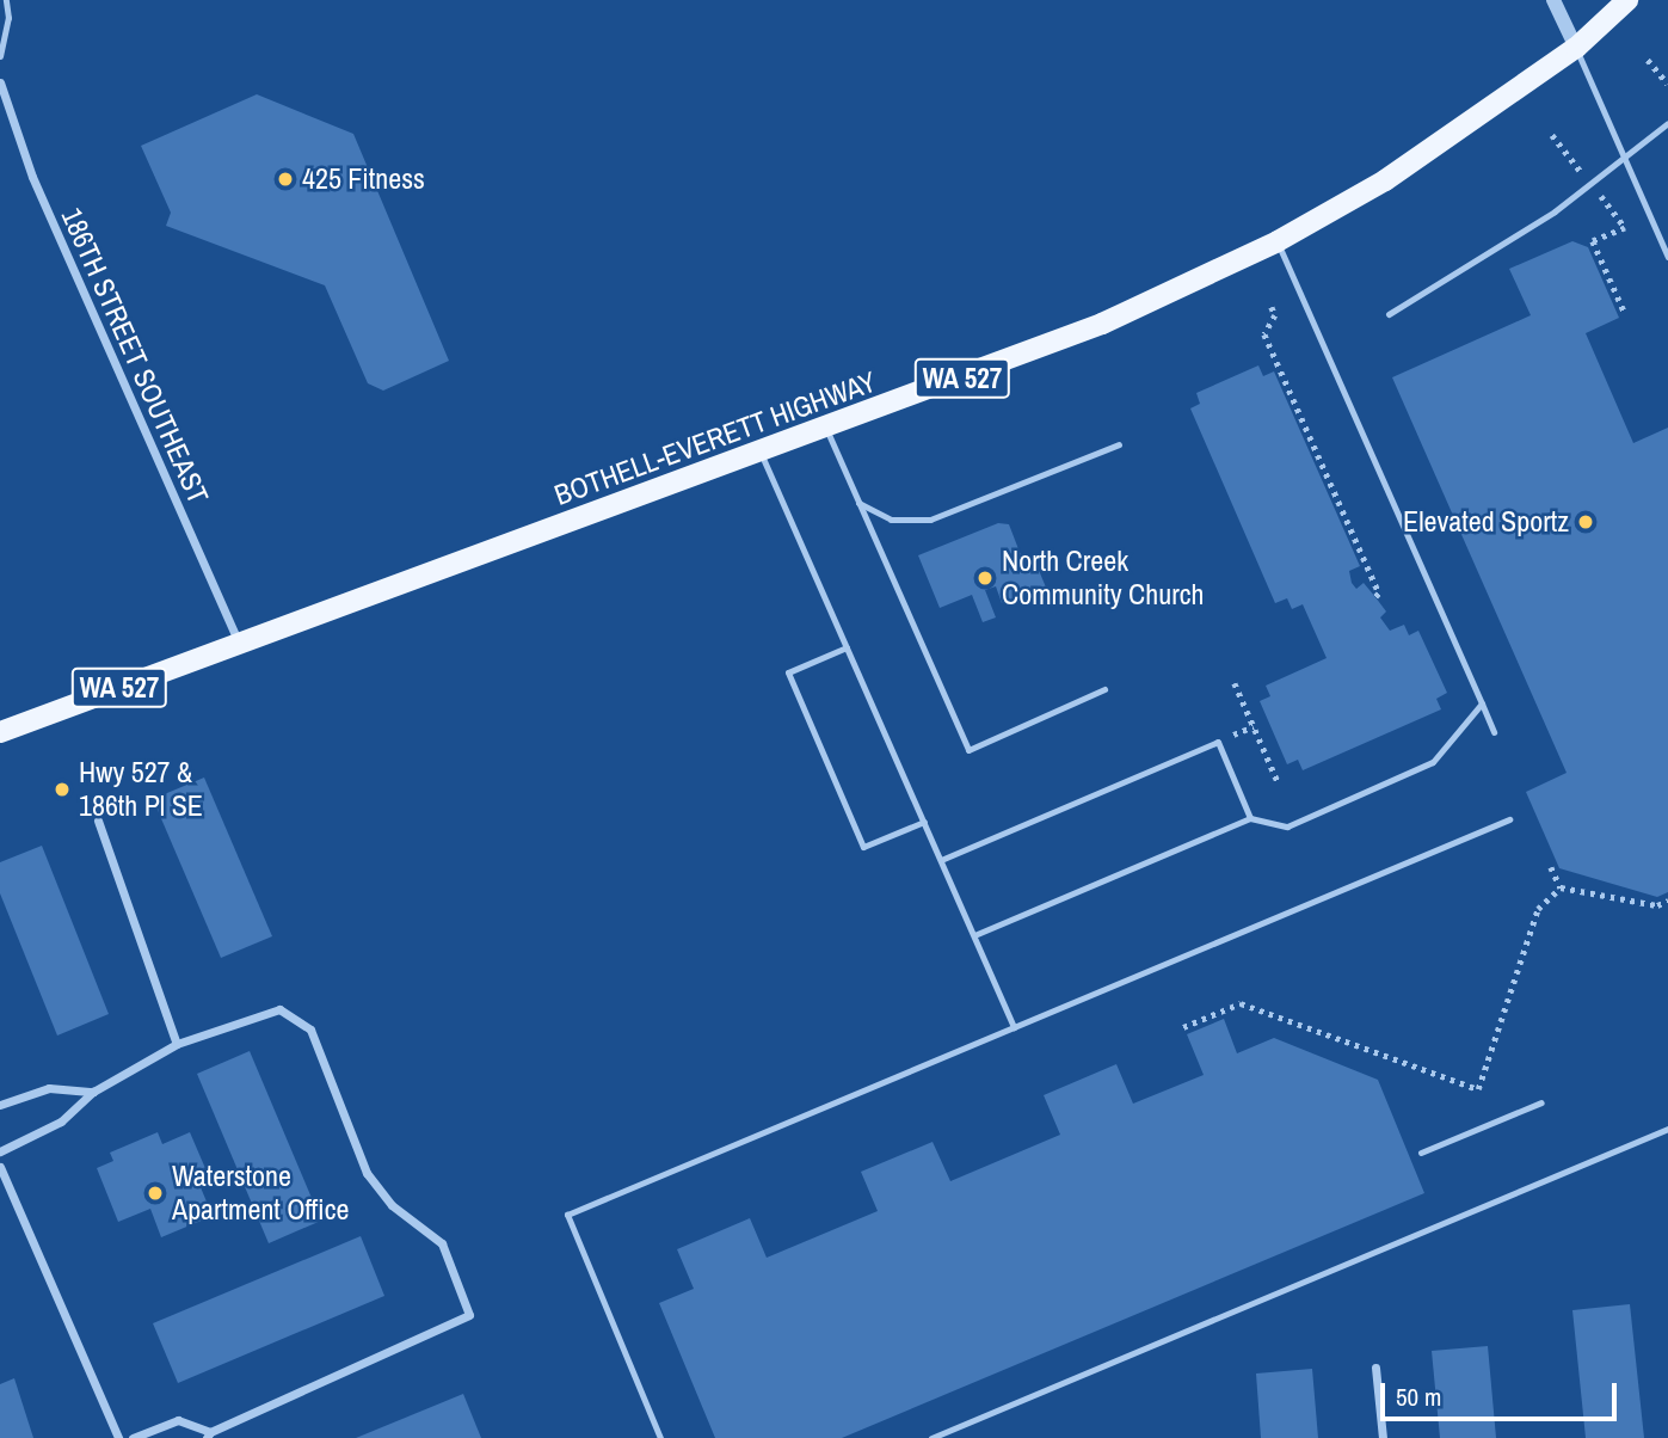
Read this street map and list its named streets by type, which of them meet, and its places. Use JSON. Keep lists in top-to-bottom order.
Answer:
{
  "streets": {
    "main road": ["WA 527", "BOTHELL-EVERETT HIGHWAY"],
    "street": ["186TH STREET SOUTHEAST"]
  },
  "crossings": [
    ["186TH STREET SOUTHEAST", "BOTHELL-EVERETT HIGHWAY"]
  ],
  "places": [
    "425 Fitness",
    "Elevated Sportz",
    "North Creek Community Church",
    "Hwy 527 & 186th Pl SE",
    "Waterstone Apartment Office"
  ],
  "scale_bar": "50 m"
}
